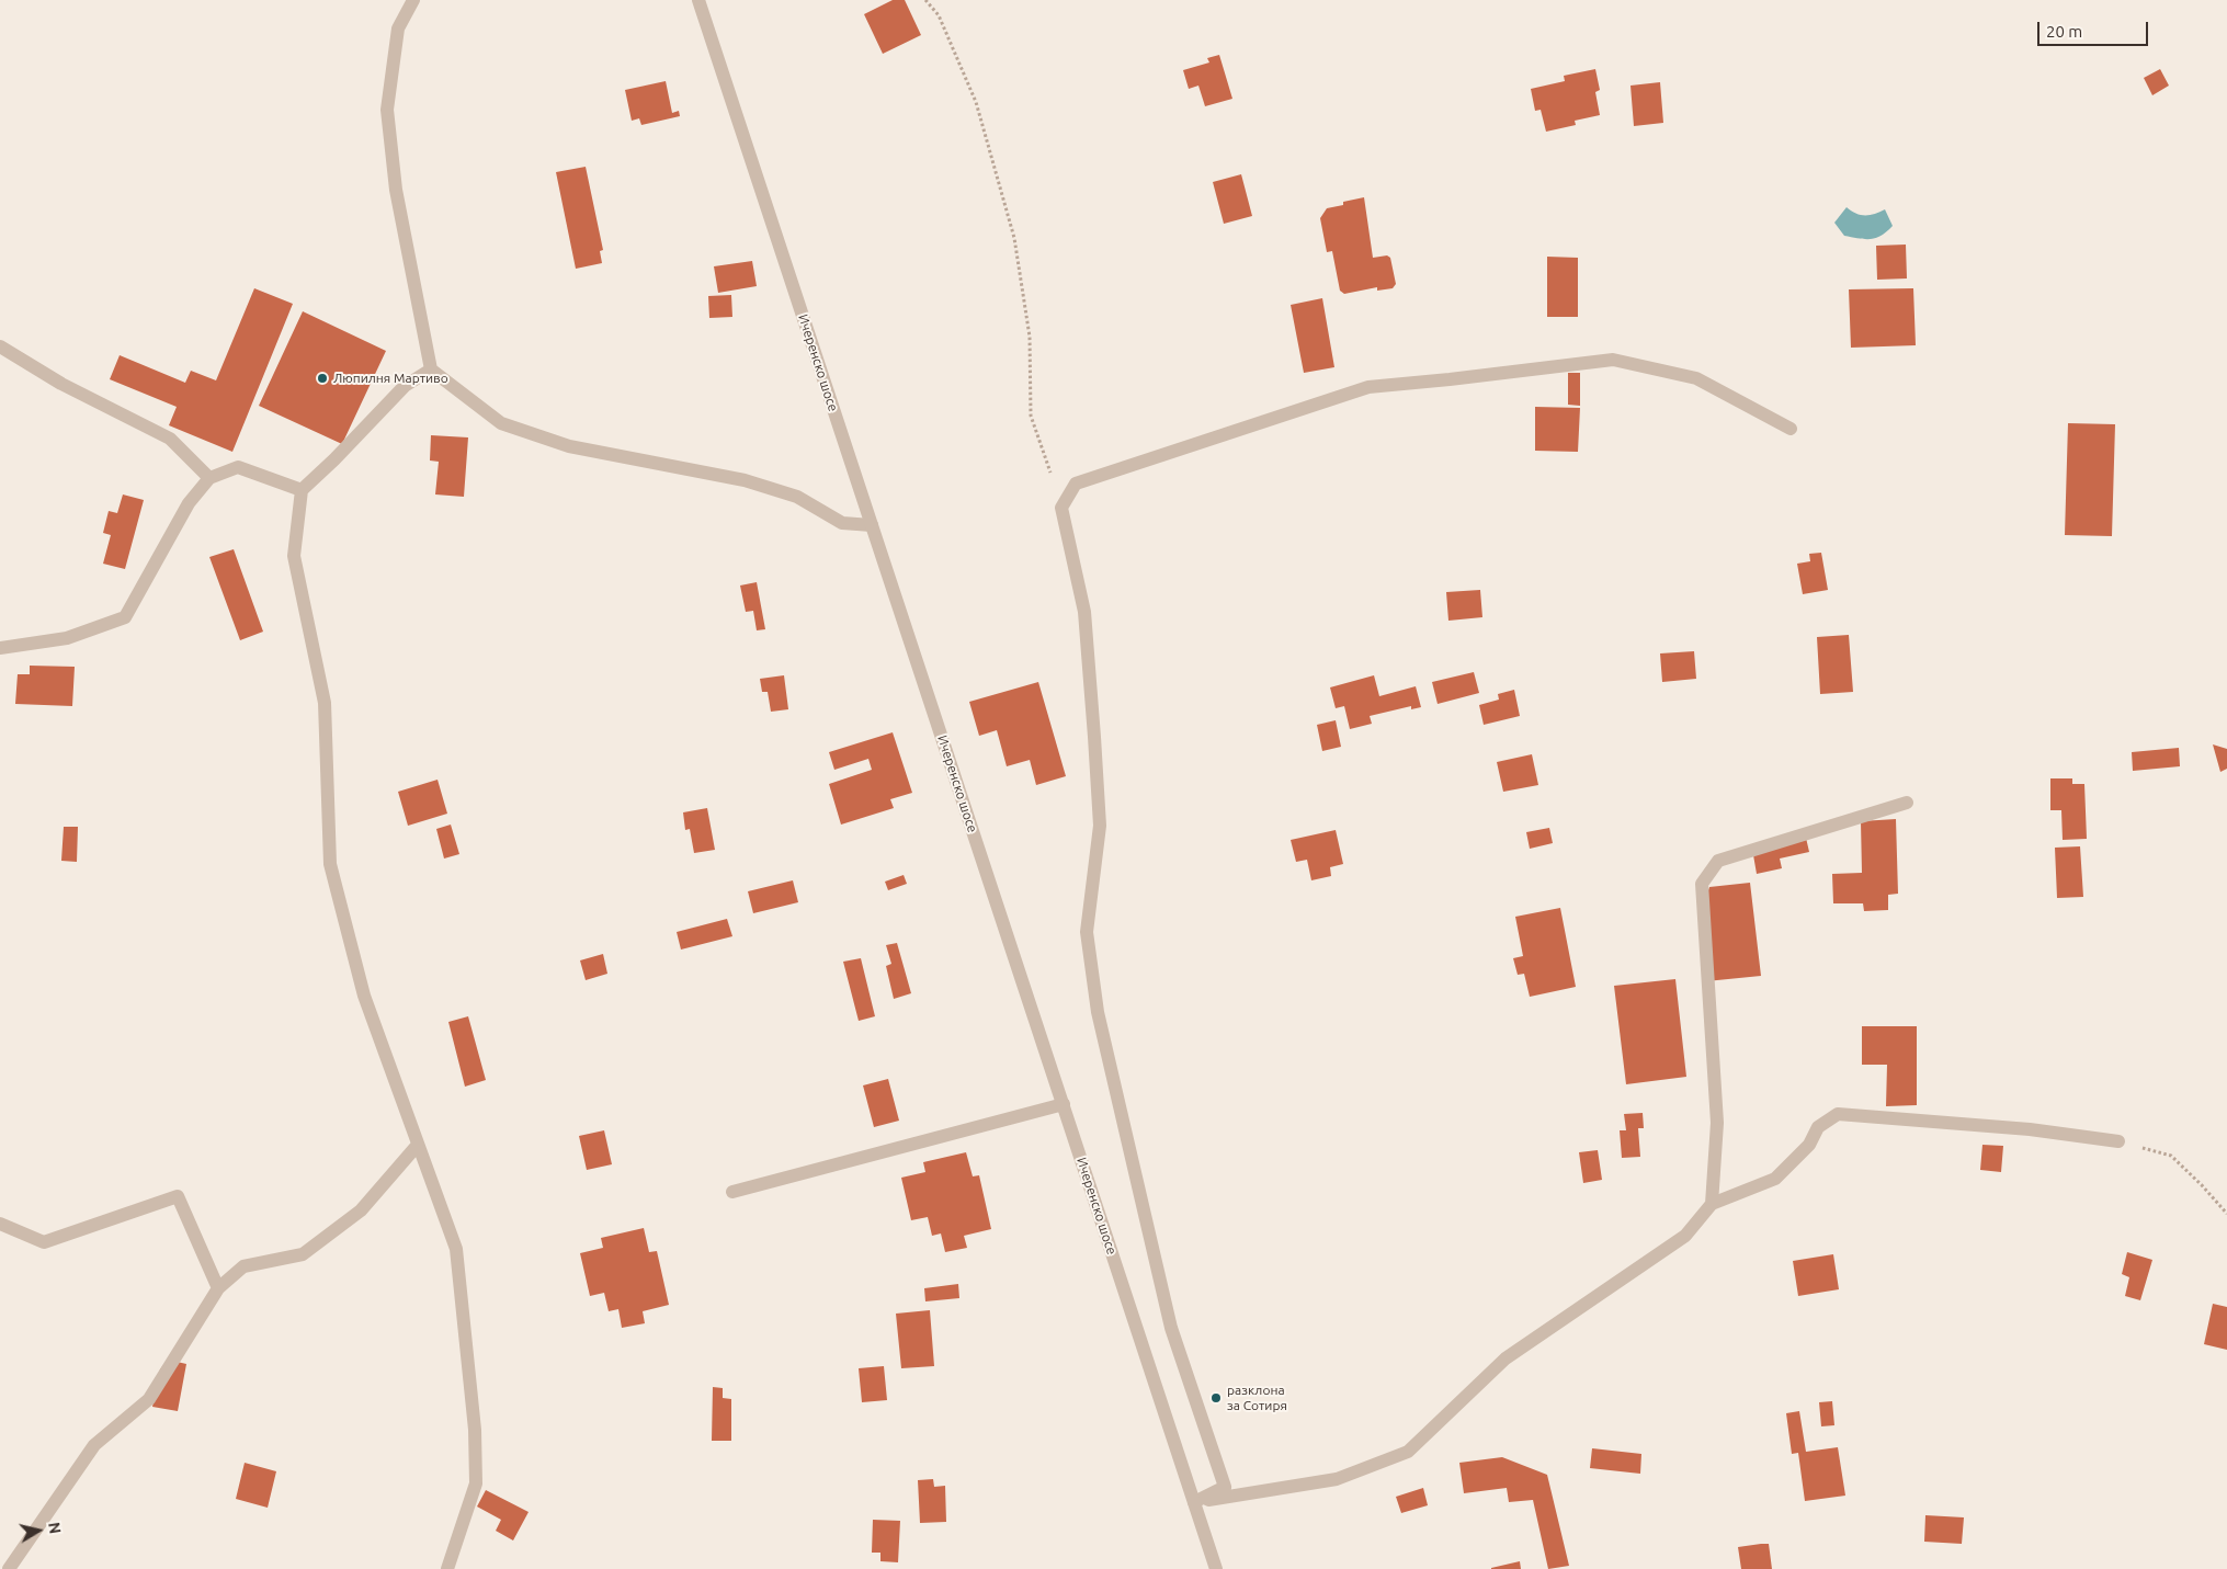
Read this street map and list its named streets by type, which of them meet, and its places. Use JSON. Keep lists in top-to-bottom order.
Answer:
{
  "streets": {
    "street": ["Ичеренско шосе"]
  },
  "places": ["Люпилня Мартиво", "разклона за Сотиря"],
  "scale_bar": "20 m",
  "north": "right"
}
